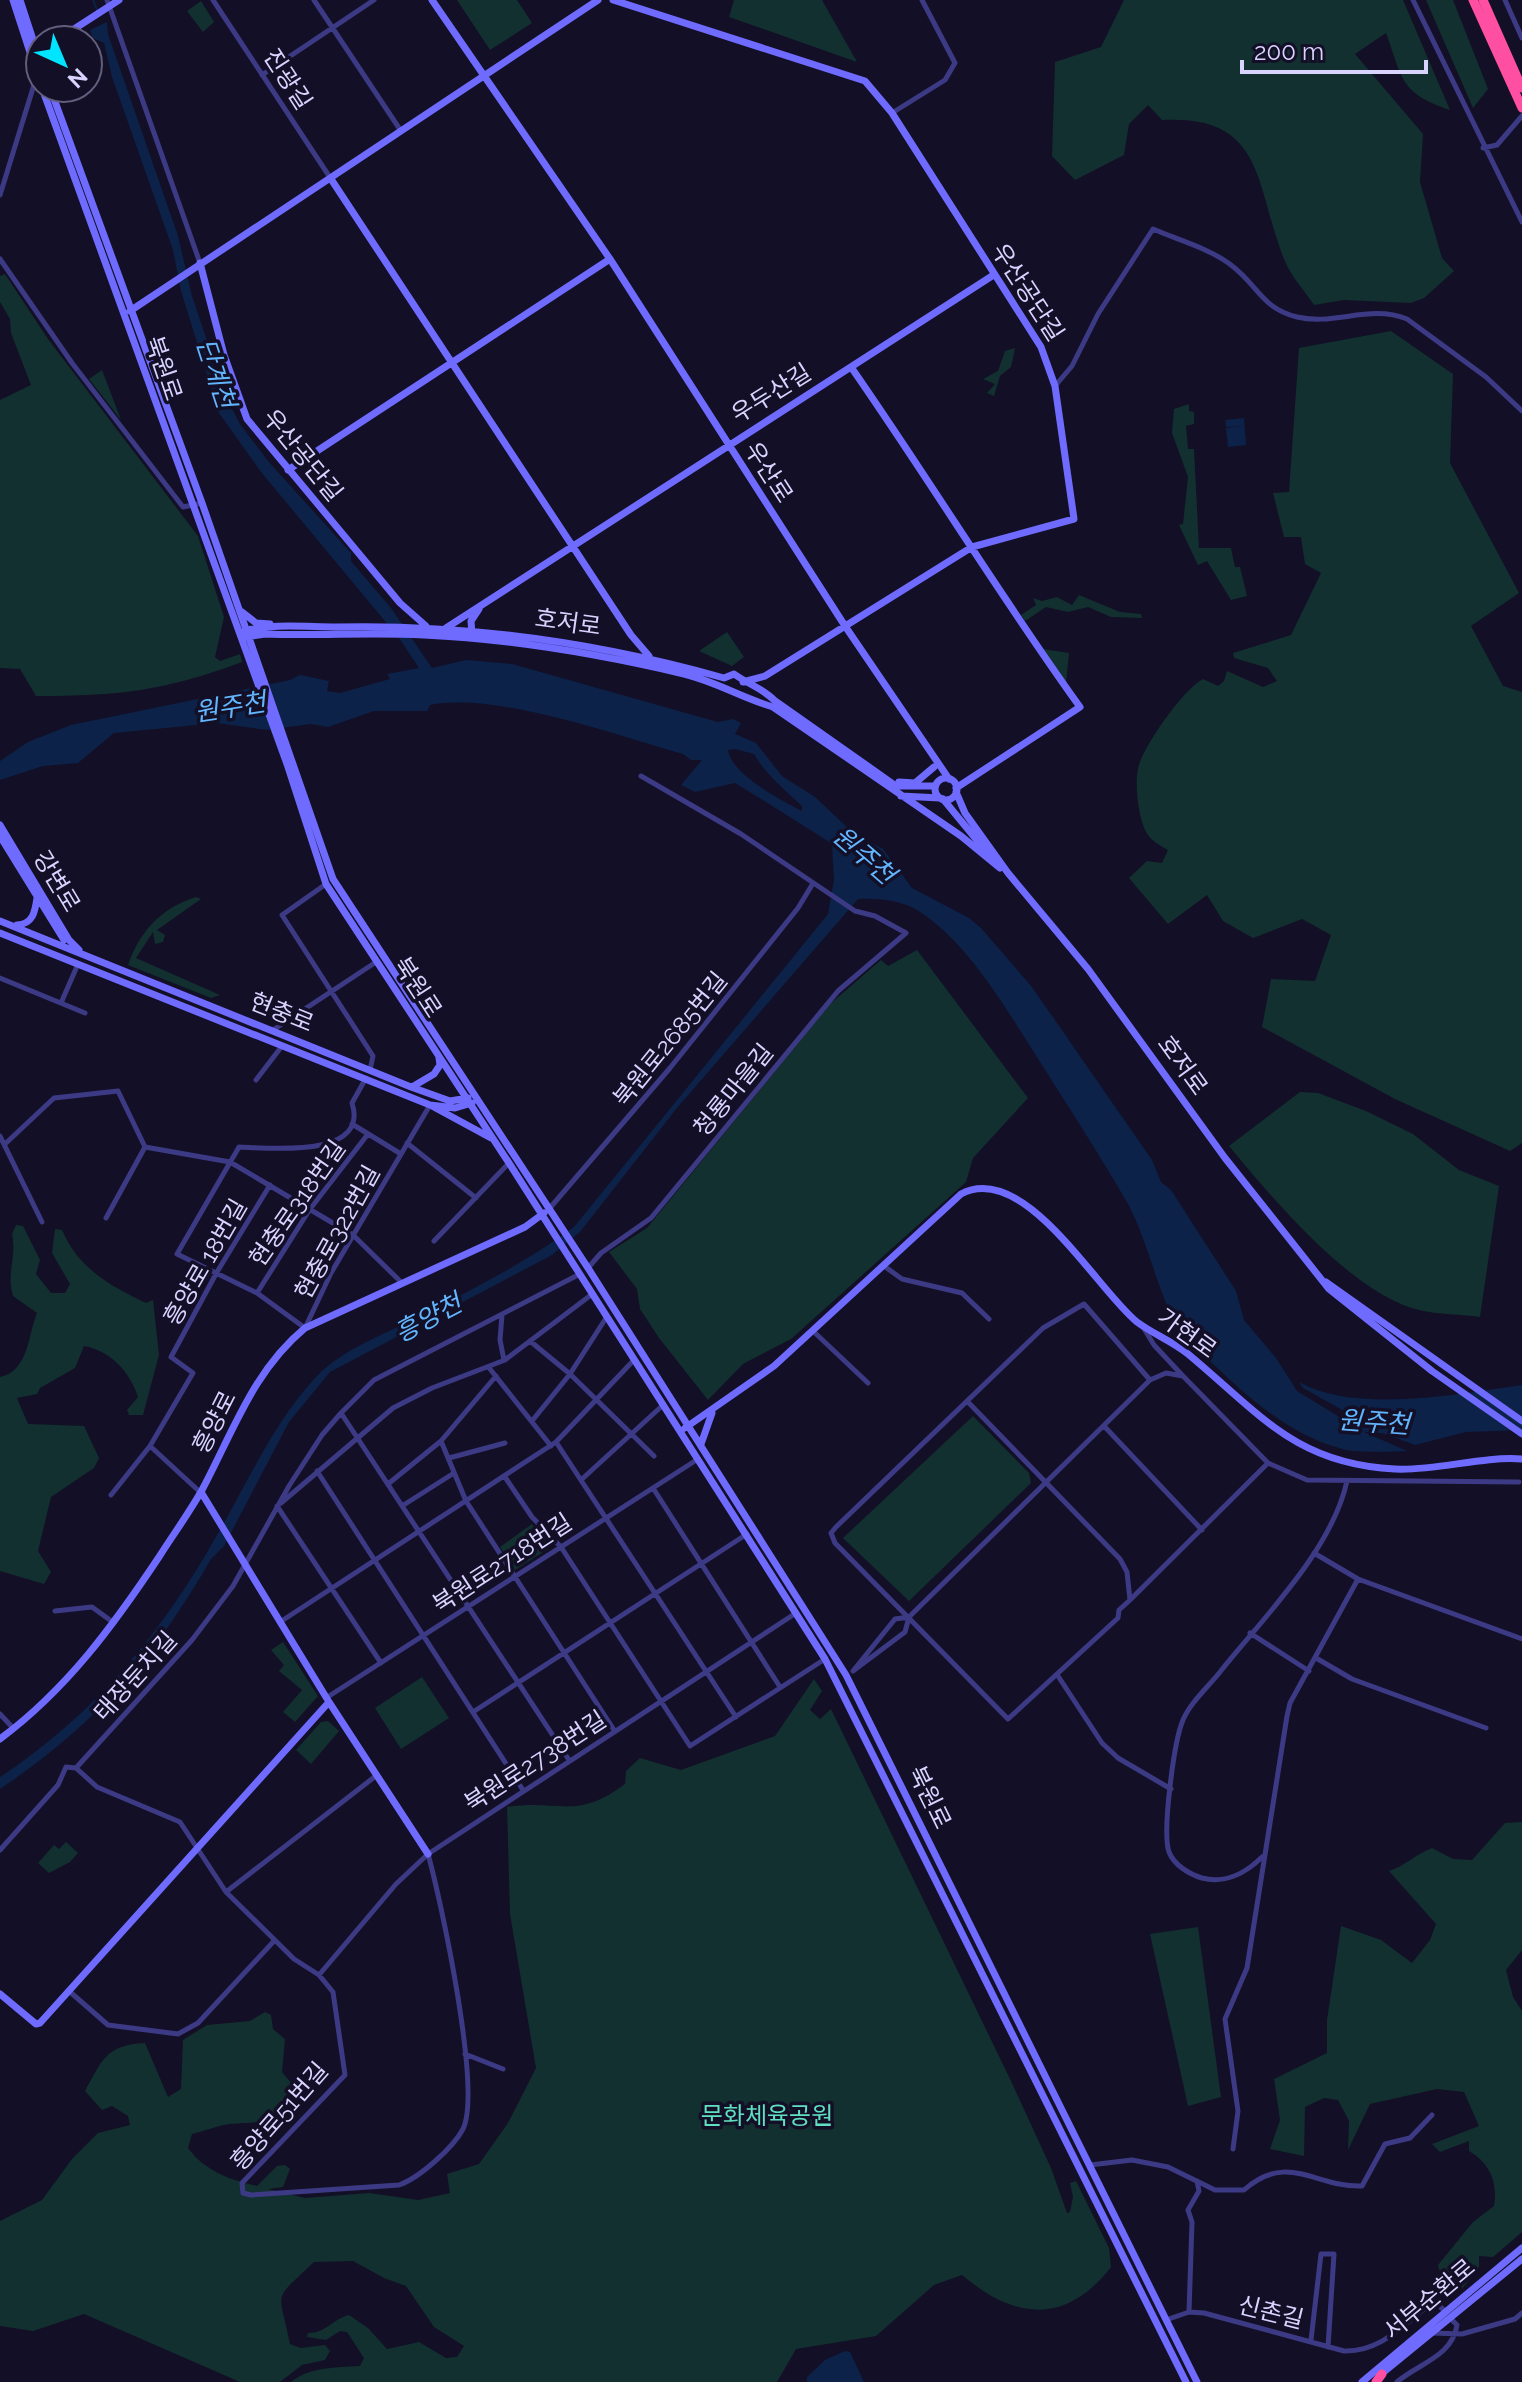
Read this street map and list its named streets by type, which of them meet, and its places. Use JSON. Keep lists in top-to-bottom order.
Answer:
{
  "streets": {
    "street": [
      "진광길",
      "우산공단길",
      "북원로",
      "우두산길",
      "우산로",
      "호저로",
      "강변로",
      "현충로",
      "북원로2685번길",
      "청룡마을길",
      "현충로318번길",
      "현충로322번길",
      "흥양로 18번길",
      "가현로",
      "흥양로",
      "북원로2718번길",
      "태장둔치길",
      "북원로2738번길",
      "흥양로51번길",
      "서부순환로",
      "신촌길"
    ]
  },
  "crossings": [
    ["우산공단길", "우두산길"],
    ["우산공단길", "우산로"],
    ["우산공단길", "호저로"],
    ["북원로", "현충로"],
    ["북원로", "북원로2685번길"],
    ["북원로", "청룡마을길"],
    ["북원로", "가현로"],
    ["북원로", "흥양로"],
    ["북원로", "북원로2718번길"],
    ["북원로", "태장둔치길"],
    ["북원로", "북원로2738번길"],
    ["우두산길", "우산로"],
    ["우두산길", "호저로"],
    ["우산로", "호저로"],
    ["강변로", "현충로"],
    ["현충로", "현충로322번길"],
    ["북원로2685번길", "청룡마을길"],
    ["북원로2685번길", "흥양로"],
    ["현충로318번길", "현충로322번길"],
    ["현충로318번길", "흥양로 18번길"],
    ["현충로322번길", "흥양로 18번길"],
    ["현충로322번길", "흥양로"],
    ["흥양로 18번길", "흥양로"],
    ["흥양로", "흥양로51번길"],
    ["북원로2718번길", "흥양로51번길"],
    ["태장둔치길", "흥양로51번길"],
    ["북원로2738번길", "흥양로51번길"],
    ["서부순환로", "신촌길"]
  ],
  "water": ["단계천", "원주천", "흥양천"],
  "parks": ["문화체육공원"],
  "scale_bar": "200 m",
  "north": "bottom right"
}
